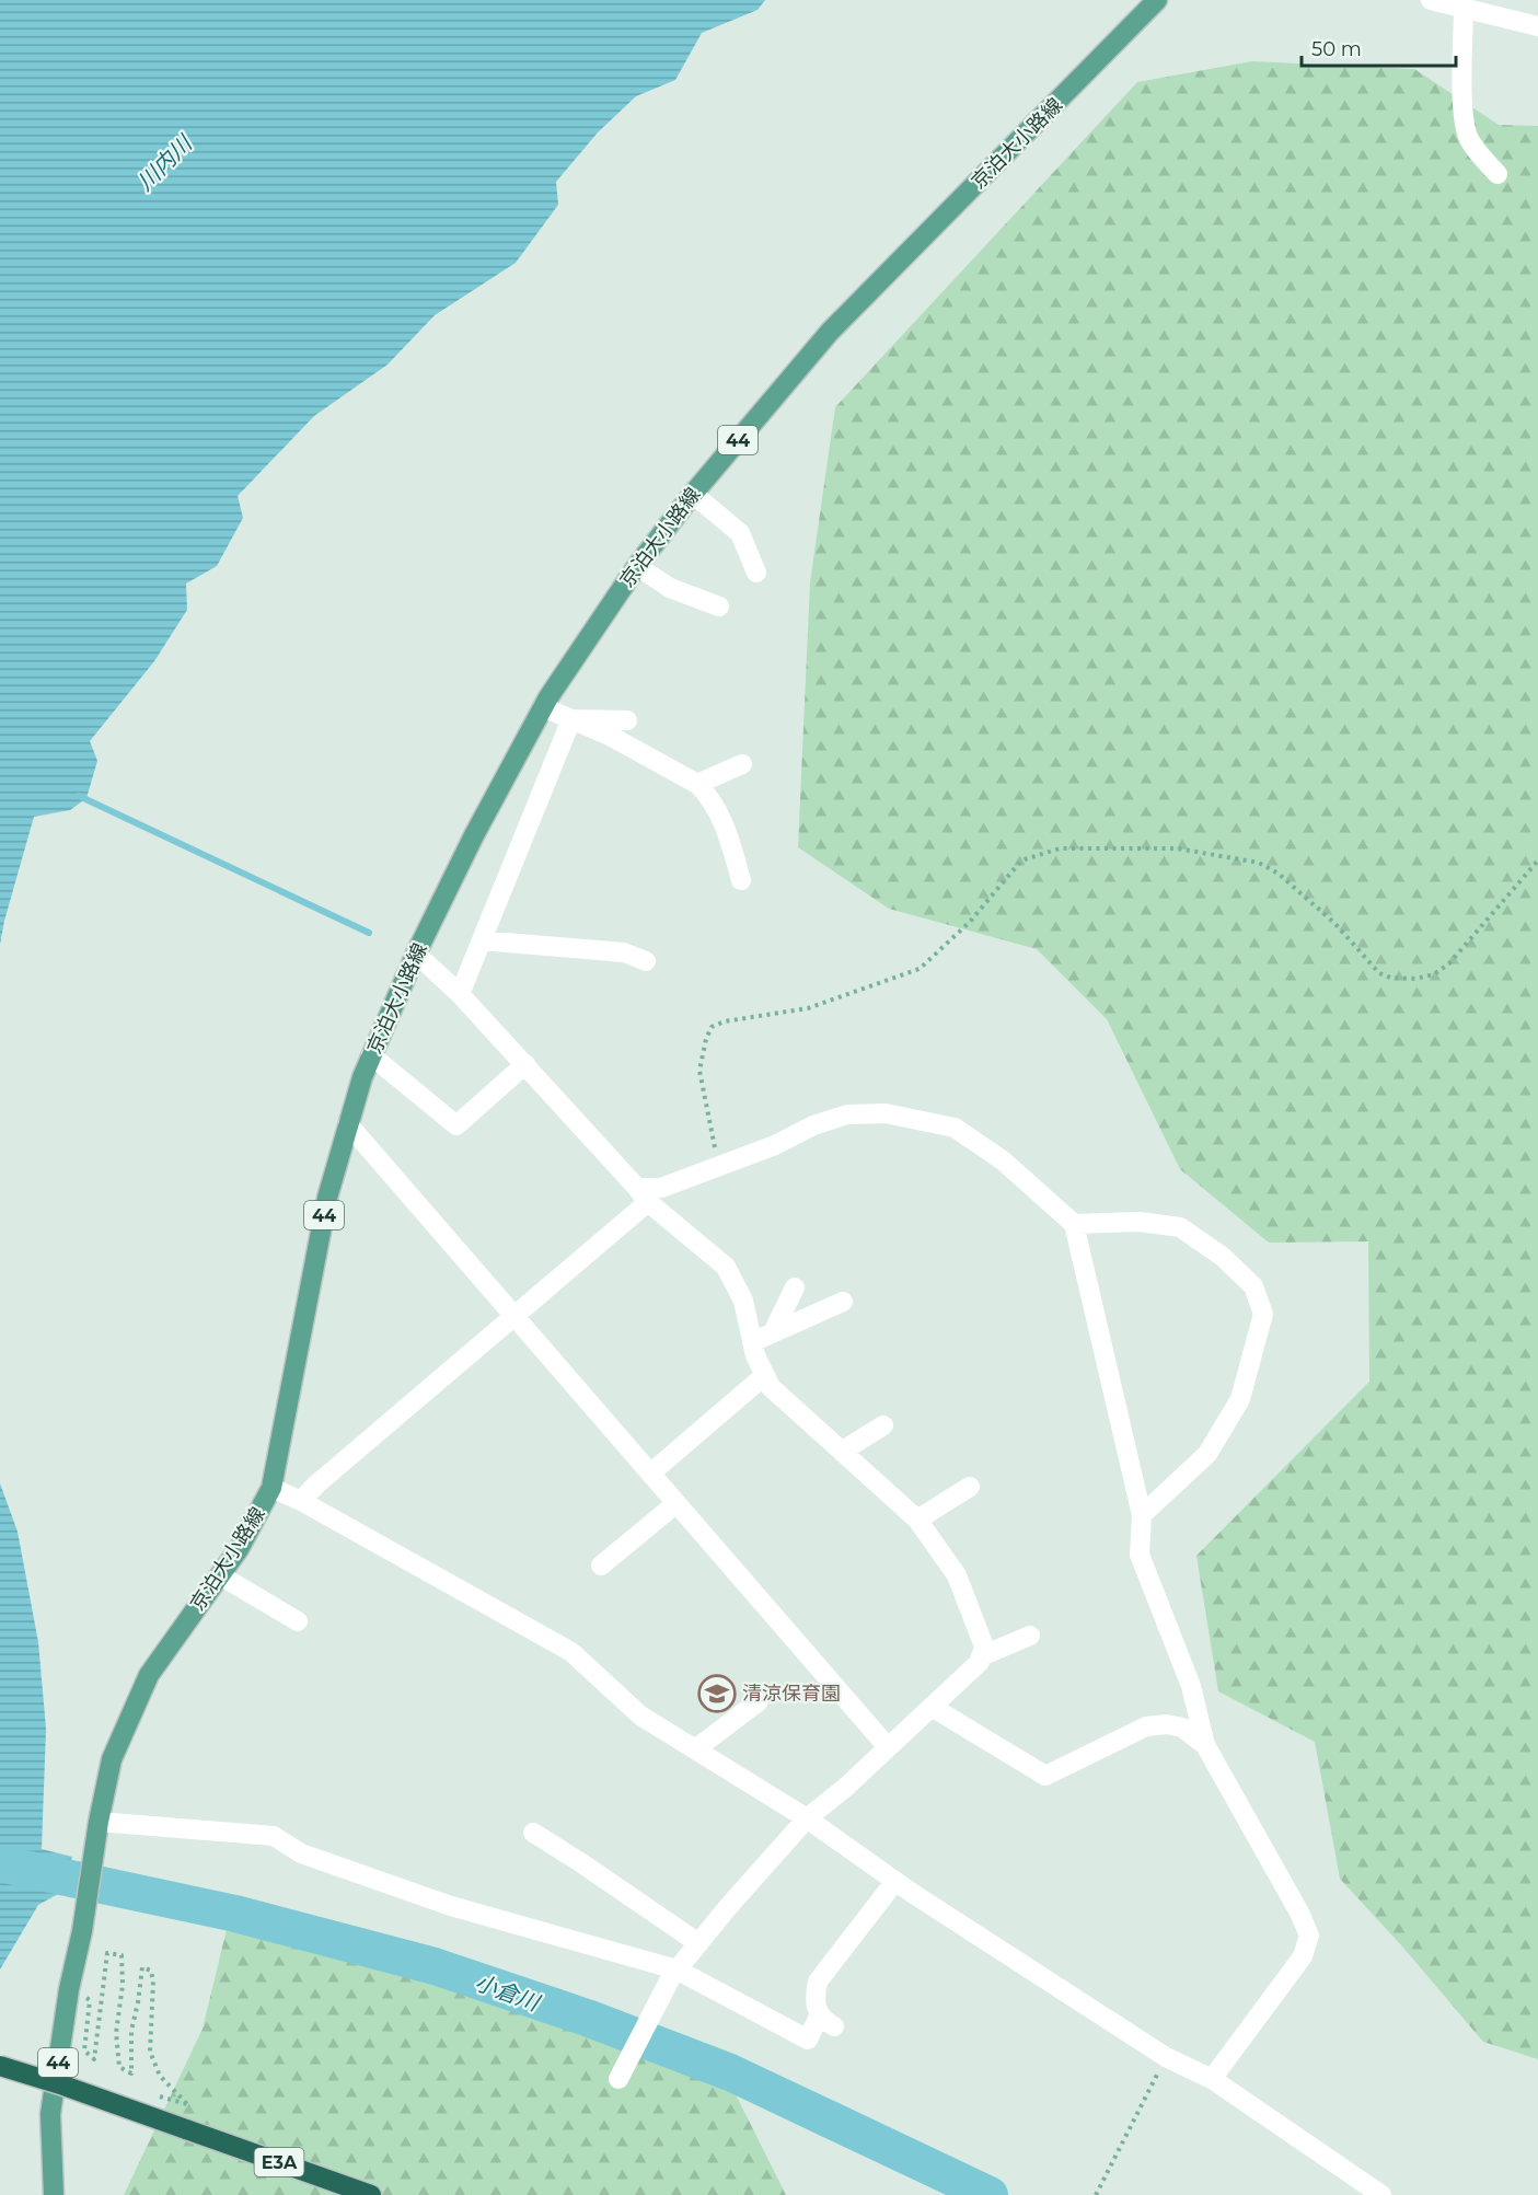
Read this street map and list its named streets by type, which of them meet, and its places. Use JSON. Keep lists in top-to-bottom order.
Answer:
{
  "streets": {
    "highway": ["E3A"],
    "main road": ["京泊大小路線", "44"]
  },
  "water": ["川内川", "小倉川"],
  "places": {
    "school or university": ["清涼保育園"]
  },
  "scale_bar": "50 m"
}
